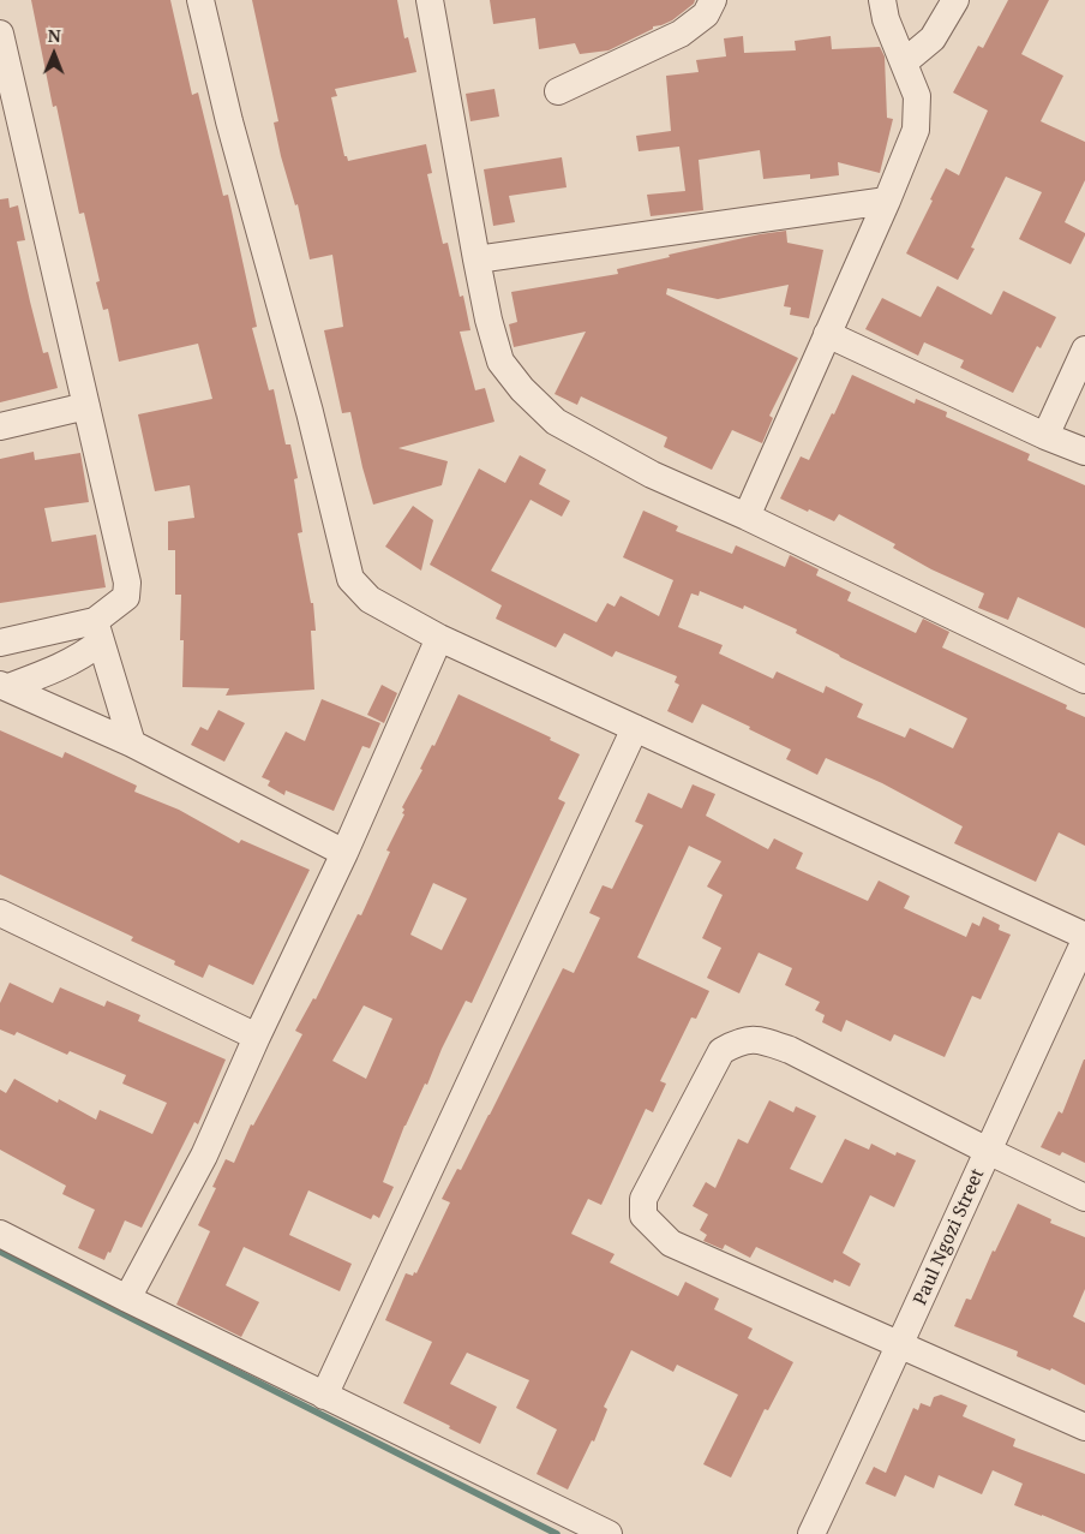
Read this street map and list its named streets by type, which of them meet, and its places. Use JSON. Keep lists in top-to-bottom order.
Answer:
{
  "streets": {
    "street": ["Paul Ngozi Street"]
  },
  "north": "top"
}
